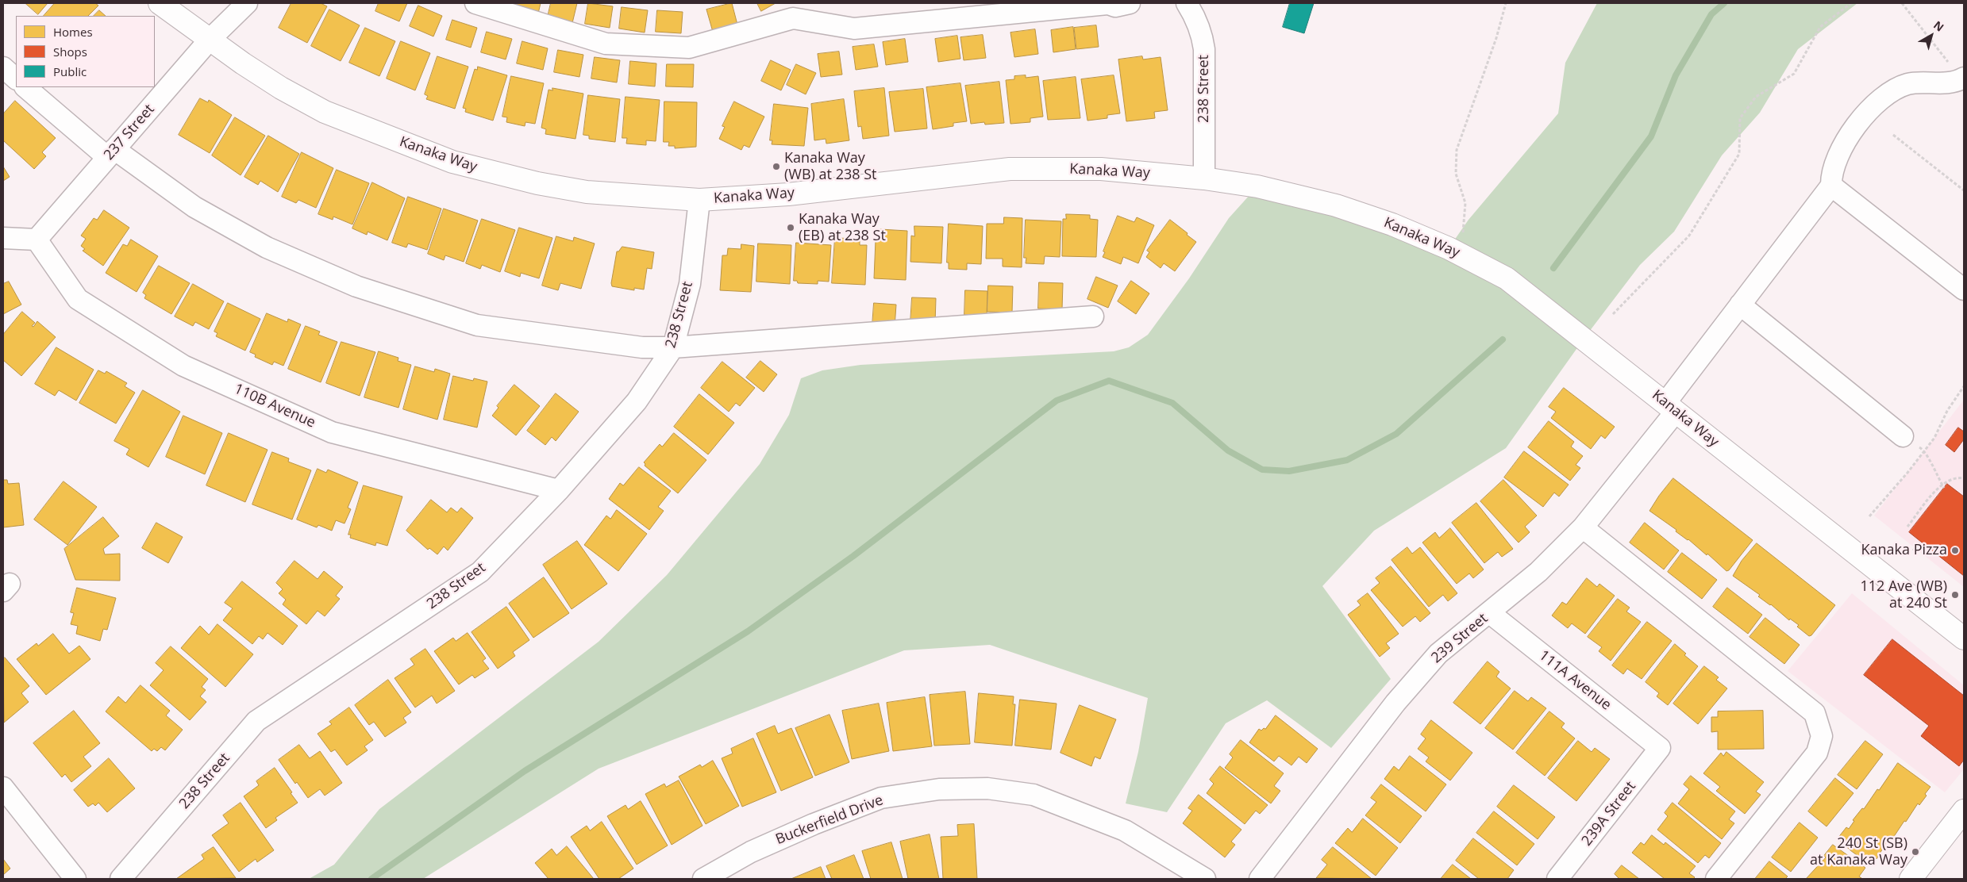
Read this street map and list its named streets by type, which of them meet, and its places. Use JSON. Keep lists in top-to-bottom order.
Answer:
{
  "streets": {
    "main road": ["Kanaka Way"],
    "street": [
      "238 Street",
      "237 Street",
      "110B Avenue",
      "239 Street",
      "111A Avenue",
      "239A Street",
      "Buckerfield Drive"
    ]
  },
  "crossings": [
    ["238 Street", "Kanaka Way"],
    ["238 Street", "110B Avenue"],
    ["237 Street", "Kanaka Way"],
    ["237 Street", "110B Avenue"],
    ["Kanaka Way", "239 Street"],
    ["239 Street", "111A Avenue"],
    ["111A Avenue", "239A Street"]
  ],
  "places": [
    "Kanaka Way (WB) at 238 St",
    "Kanaka Way (EB) at 238 St",
    "Kanaka Pizza",
    "112 Ave (WB) at 240 St",
    "240 St (SB) at Kanaka Way"
  ],
  "legend": ["Homes", "Shops", "Public"],
  "north": "top right"
}
